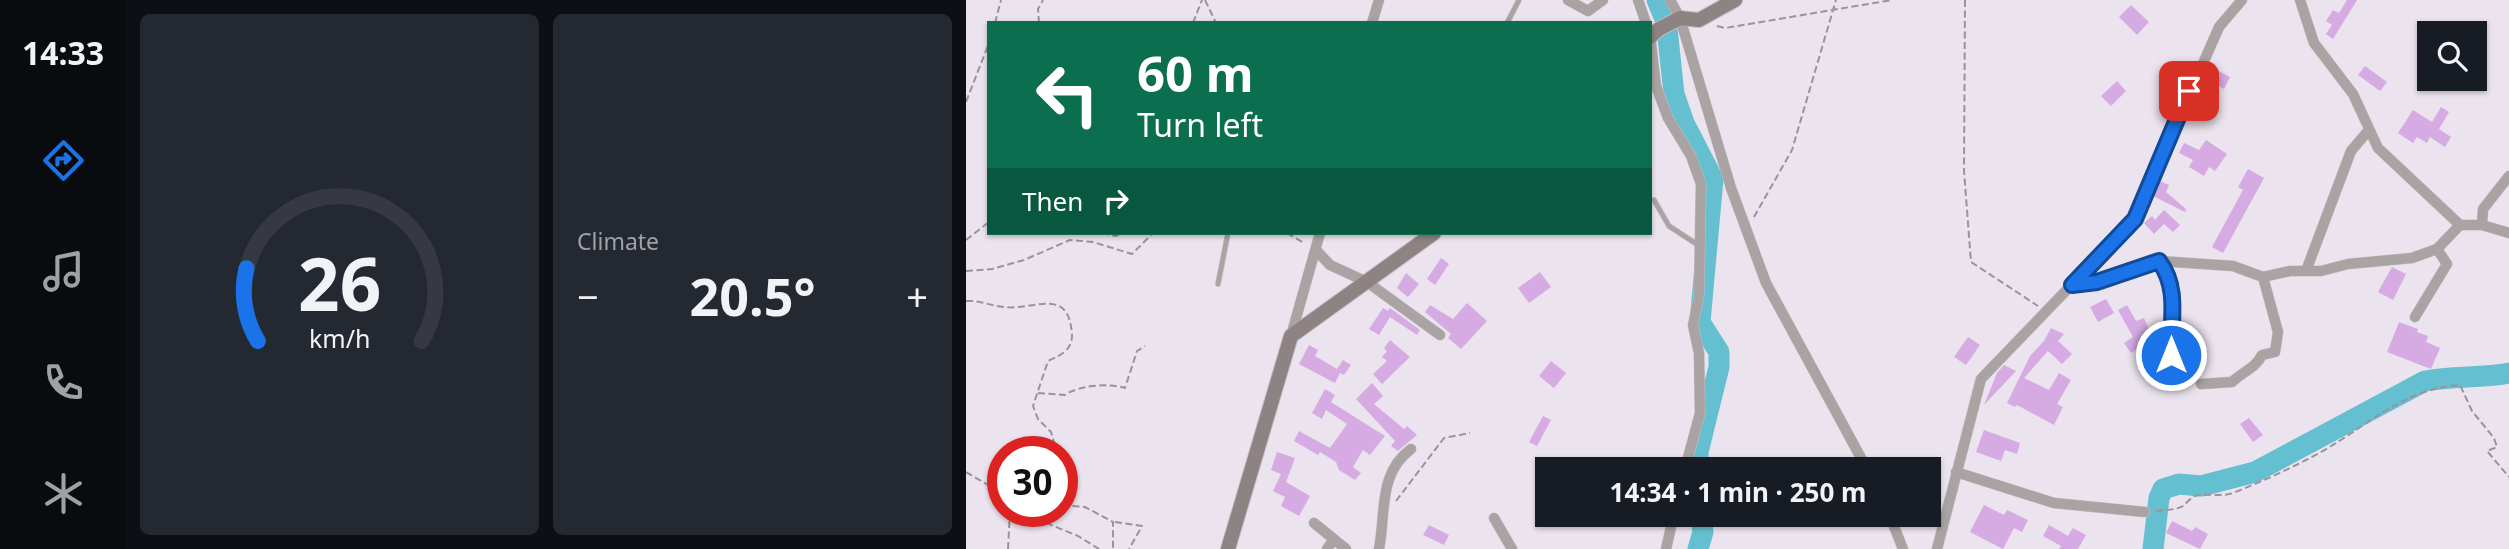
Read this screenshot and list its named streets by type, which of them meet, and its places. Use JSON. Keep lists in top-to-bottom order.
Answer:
{
  "page": {
    "tabs": "14:33",
    "tile": "Climate",
    "turn": ["60 m", "Turn left"],
    "then": "Then",
    "heat": ["−", "20.5°", "+"],
    "limit": "30",
    "trip": "14:34 · 1 min · 250 m",
    "gauge": ["26", "km/h"]
  }
}
